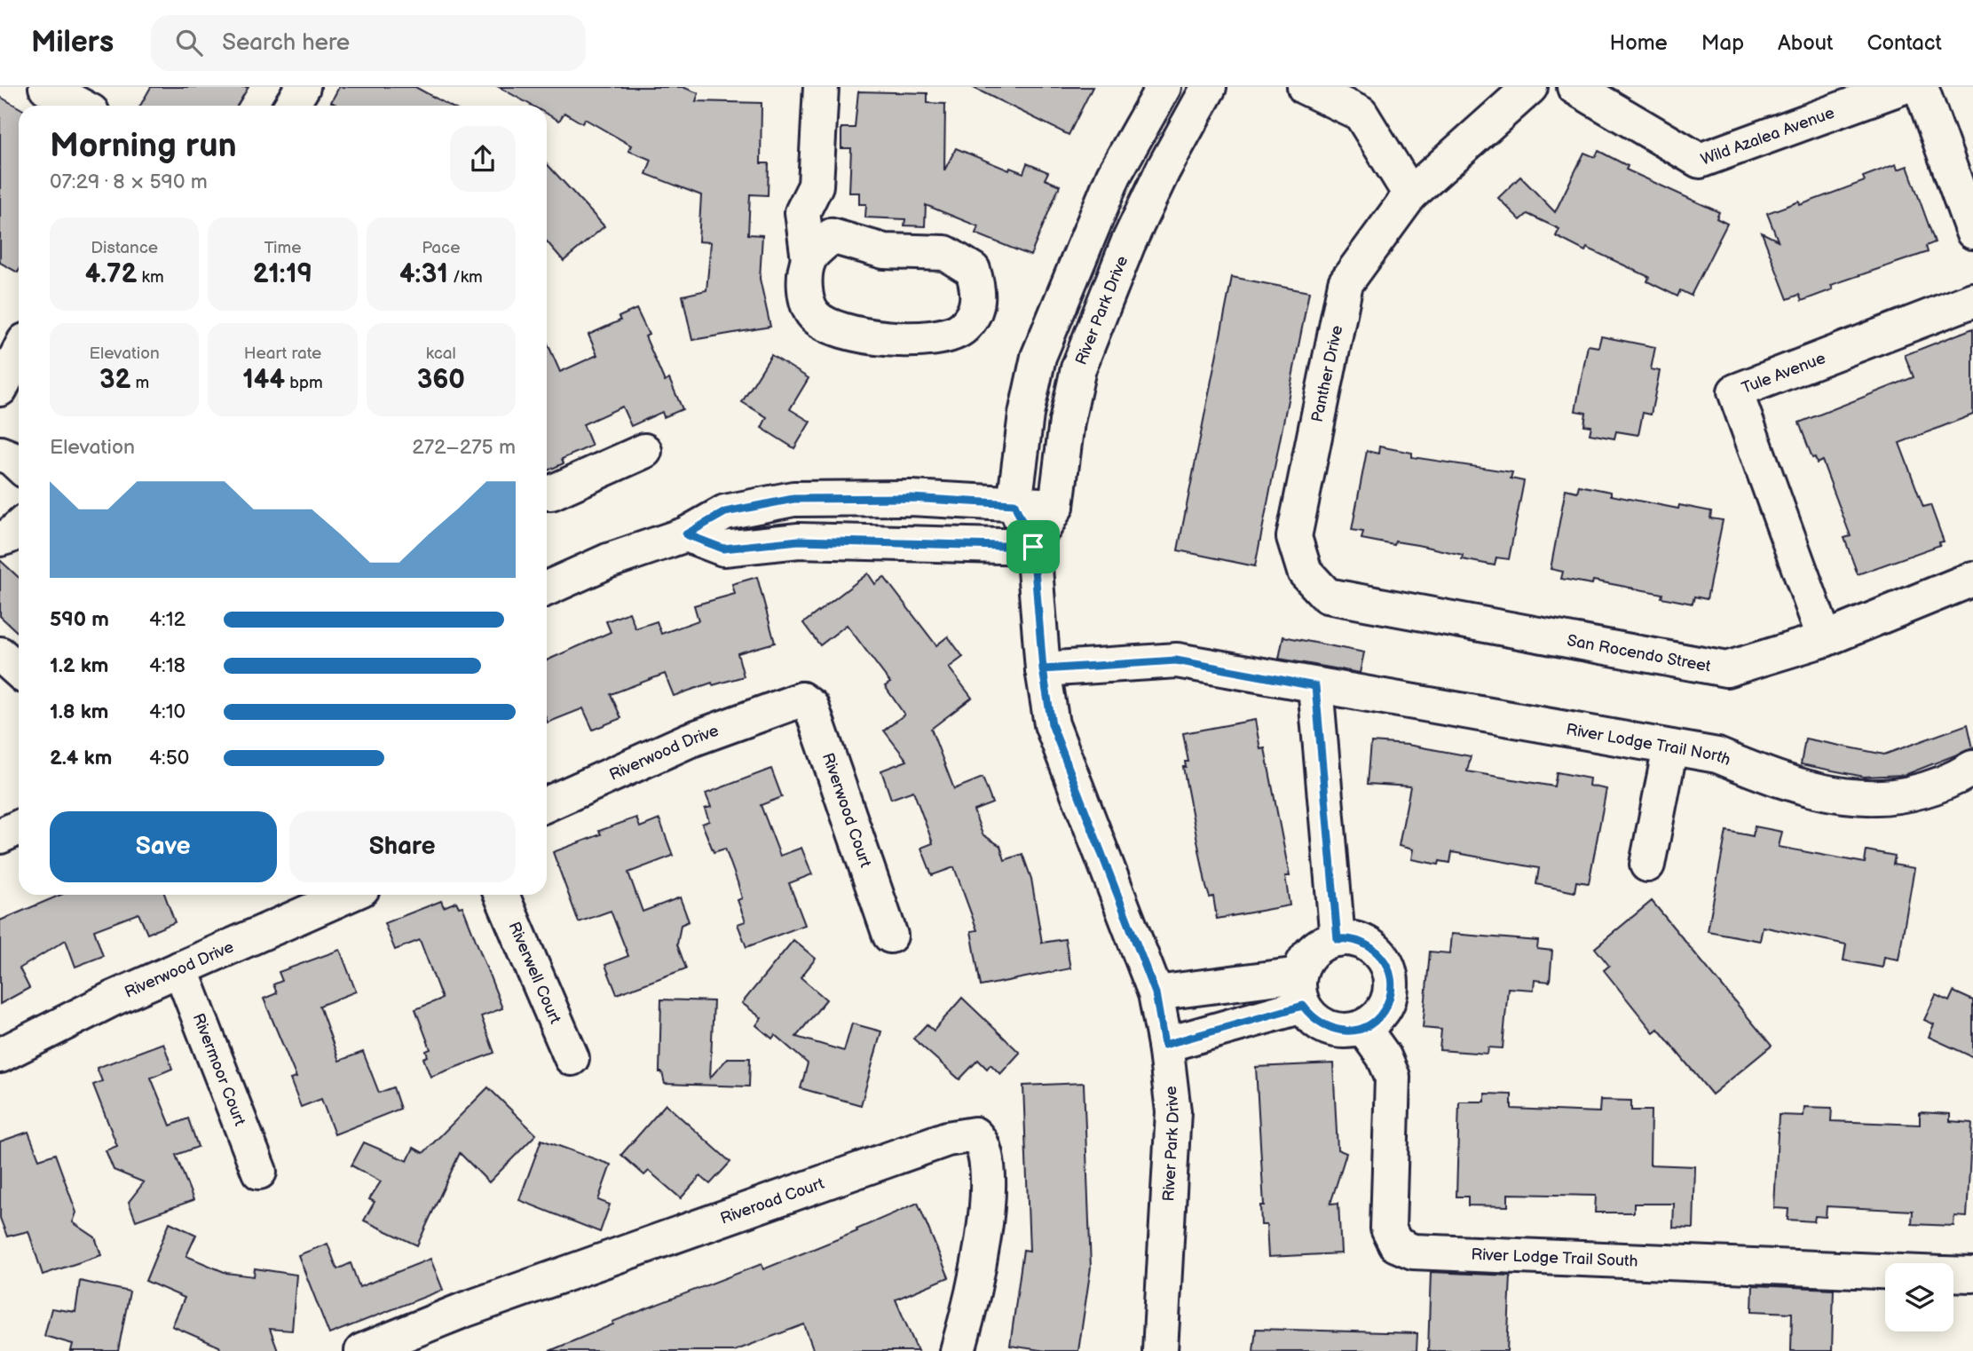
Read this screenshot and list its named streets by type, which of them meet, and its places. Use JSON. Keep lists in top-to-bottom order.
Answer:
{
  "streets": {
    "street": [
      "Wild Azalea Avenue",
      "River Park Drive",
      "Tule Avenue",
      "Panther Drive",
      "San Rocendo Street",
      "River Lodge Trail North",
      "Riverwood Drive",
      "Riverwood Court",
      "Riverwell Court",
      "Rivermoor Court",
      "Riveroad Court",
      "River Lodge Trail South"
    ]
  },
  "crossings": [
    ["River Park Drive", "River Lodge Trail North"],
    ["Tule Avenue", "San Rocendo Street"],
    ["Panther Drive", "San Rocendo Street"],
    ["Riverwood Drive", "Riverwood Court"],
    ["Riverwood Drive", "Rivermoor Court"]
  ],
  "page": {
    "header": "Milers",
    "search": "Search here",
    "nav": [
      "Home",
      "Map",
      "About",
      "Contact"
    ],
    "heading": ["Morning run", "07:29 · 8 × 590 m"],
    "stats": [
      ["Distance", "4.72 km"],
      ["Time", "21:19"],
      ["Pace", "4:31 /km"],
      ["Elevation", "32 m"],
      ["Heart rate", "144 bpm"],
      ["kcal", "360"]
    ],
    "chart": ["Elevation", "272–275 m"],
    "list": [
      {
        "name": "590 m",
        "note": "4:12"
      },
      {
        "name": "1.2 km",
        "note": "4:18"
      },
      {
        "name": "1.8 km",
        "note": "4:10"
      },
      {
        "name": "2.4 km",
        "note": "4:50"
      }
    ],
    "buttons": ["Save", "Share"]
  }
}
